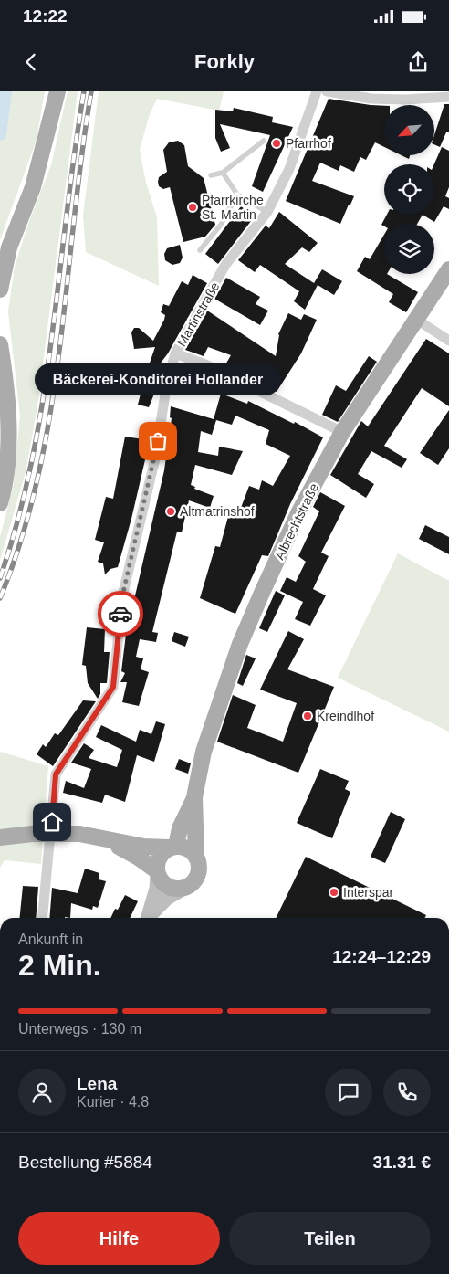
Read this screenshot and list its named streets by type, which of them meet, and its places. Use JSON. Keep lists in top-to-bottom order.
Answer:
{
  "streets": {
    "main road": ["Albrechtstraße"],
    "street": ["Martinstraße"]
  },
  "places": [
    "Pfarrhof",
    "Pfarrkirche St. Martin",
    "Bäckerei-Konditorei Hollander",
    "Altmatrinshof",
    "Kreindlhof",
    "Interspar"
  ],
  "north": "bottom left",
  "page": {
    "status": "12:22",
    "header": "Forkly",
    "bubble": "Bäckerei-Konditorei Hollander",
    "heading": ["2 Min.", "Ankunft in", "12:24–12:29"],
    "panel": [
      "Lena",
      "Kurier · 4.8",
      "Bestellung #5884",
      "31.31 €"
    ],
    "bar": "Unterwegs · 130 m",
    "buttons": ["Hilfe", "Teilen"]
  }
}
